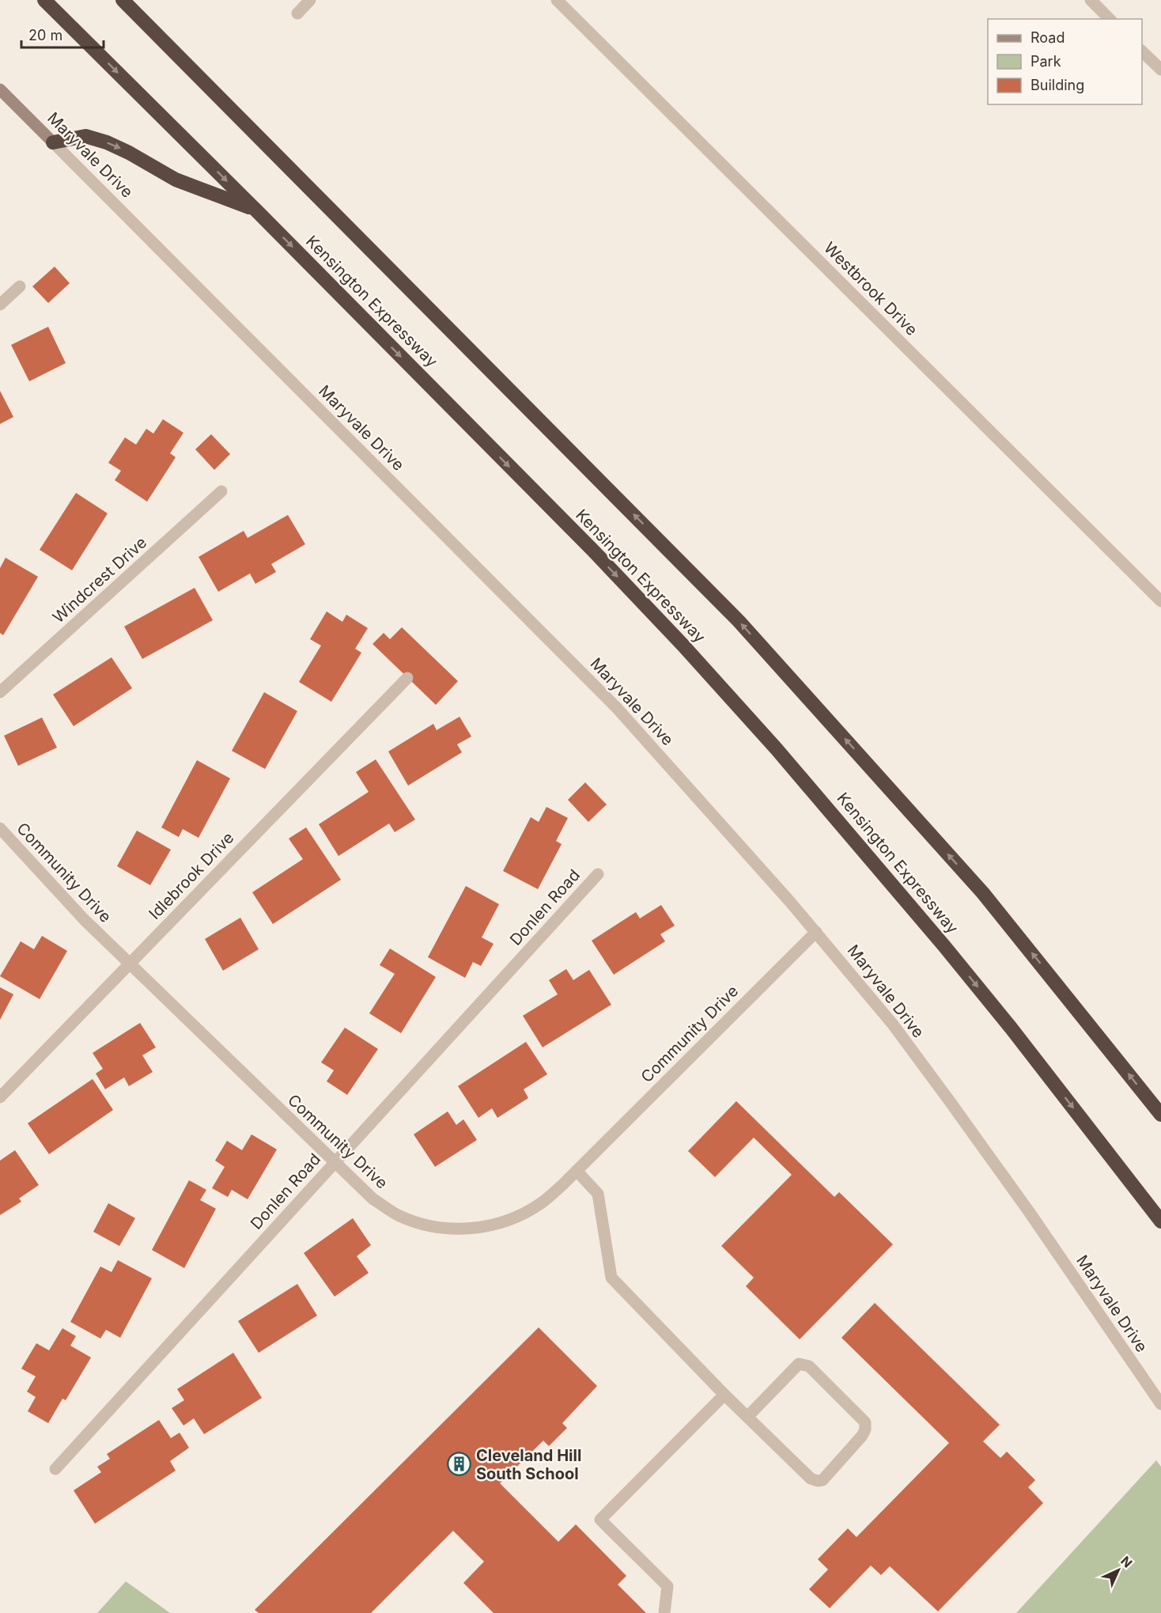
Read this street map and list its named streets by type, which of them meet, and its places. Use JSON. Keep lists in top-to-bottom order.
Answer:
{
  "streets": {
    "highway": ["Kensington Expressway"],
    "street": [
      "Maryvale Drive",
      "Westbrook Drive",
      "Windcrest Drive",
      "Community Drive",
      "Idlebrook Drive",
      "Donlen Road"
    ]
  },
  "crossings": [
    ["Maryvale Drive", "Community Drive"],
    ["Community Drive", "Idlebrook Drive"],
    ["Community Drive", "Donlen Road"]
  ],
  "places": {
    "building": ["Cleveland Hill South School"]
  },
  "legend": ["Road", "Park", "Building"],
  "scale_bar": "20 m",
  "north": "top right"
}
